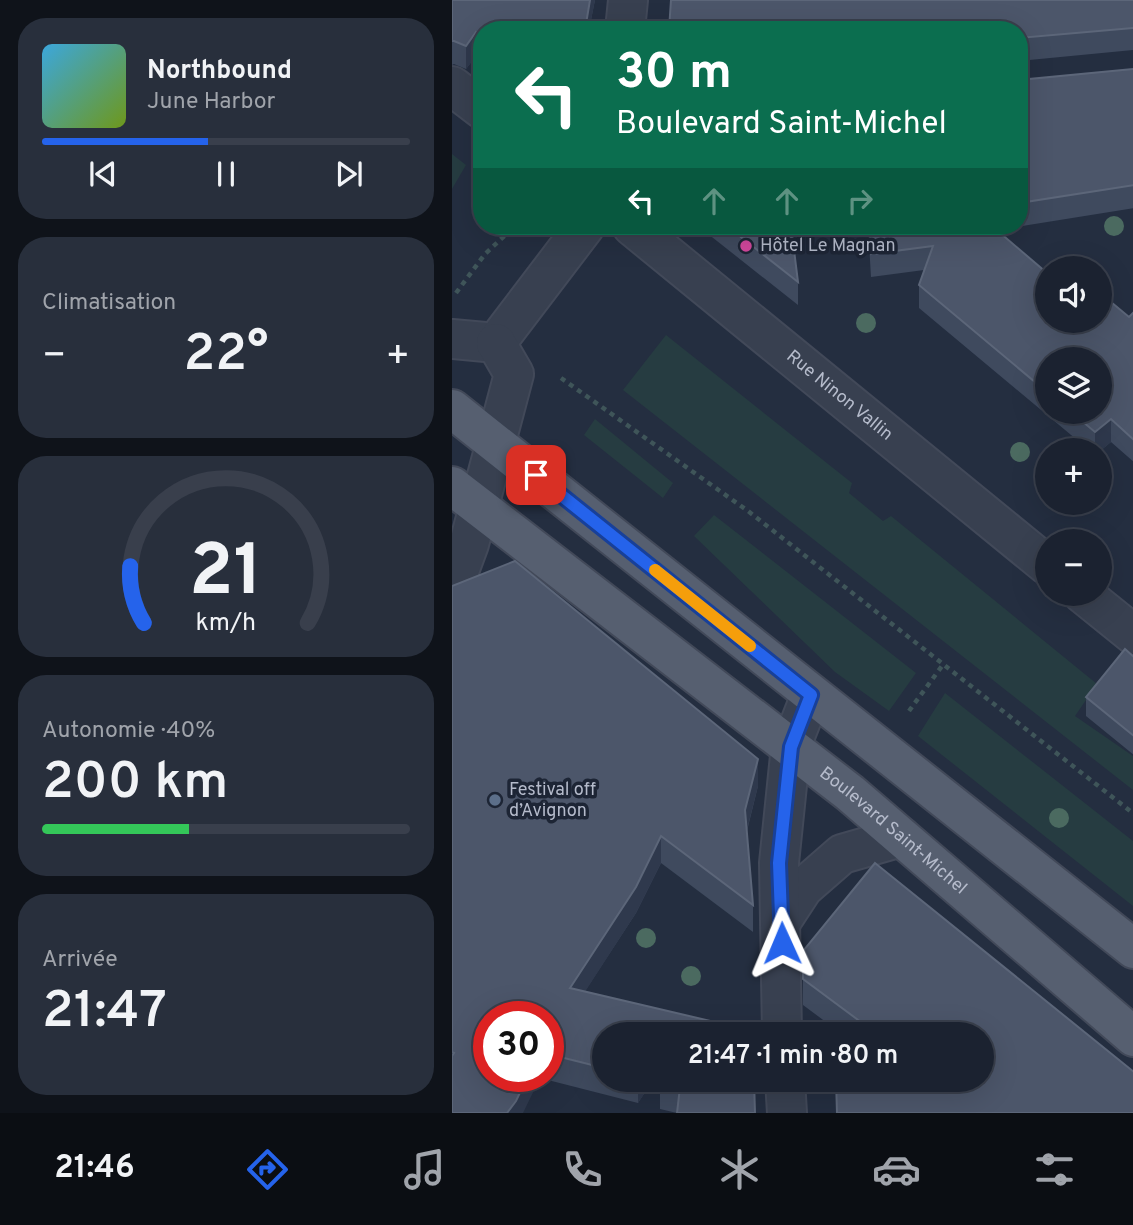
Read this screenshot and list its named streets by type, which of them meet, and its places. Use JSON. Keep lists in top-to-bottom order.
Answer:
{
  "streets": {
    "main road": ["Boulevard Saint-Michel"],
    "street": ["Rue Ninon Vallin"]
  },
  "places": ["Hôtel Le Magnan", "Festival off d’Avignon"],
  "page": {
    "turn": ["30 m", "Boulevard Saint-Michel"],
    "song": ["Northbound", "June Harbor"],
    "tile": [
      "Climatisation",
      ["Autonomie · 40%", "200 km"],
      ["Arrivée", "21:47"]
    ],
    "map_buttons": ["+", "−"],
    "heat": ["−", "22°", "+"],
    "limit": "30",
    "trip": "21:47 · 1 min · 80 m",
    "tabs": "21:46",
    "gauge": ["21", "km/h"]
  }
}
